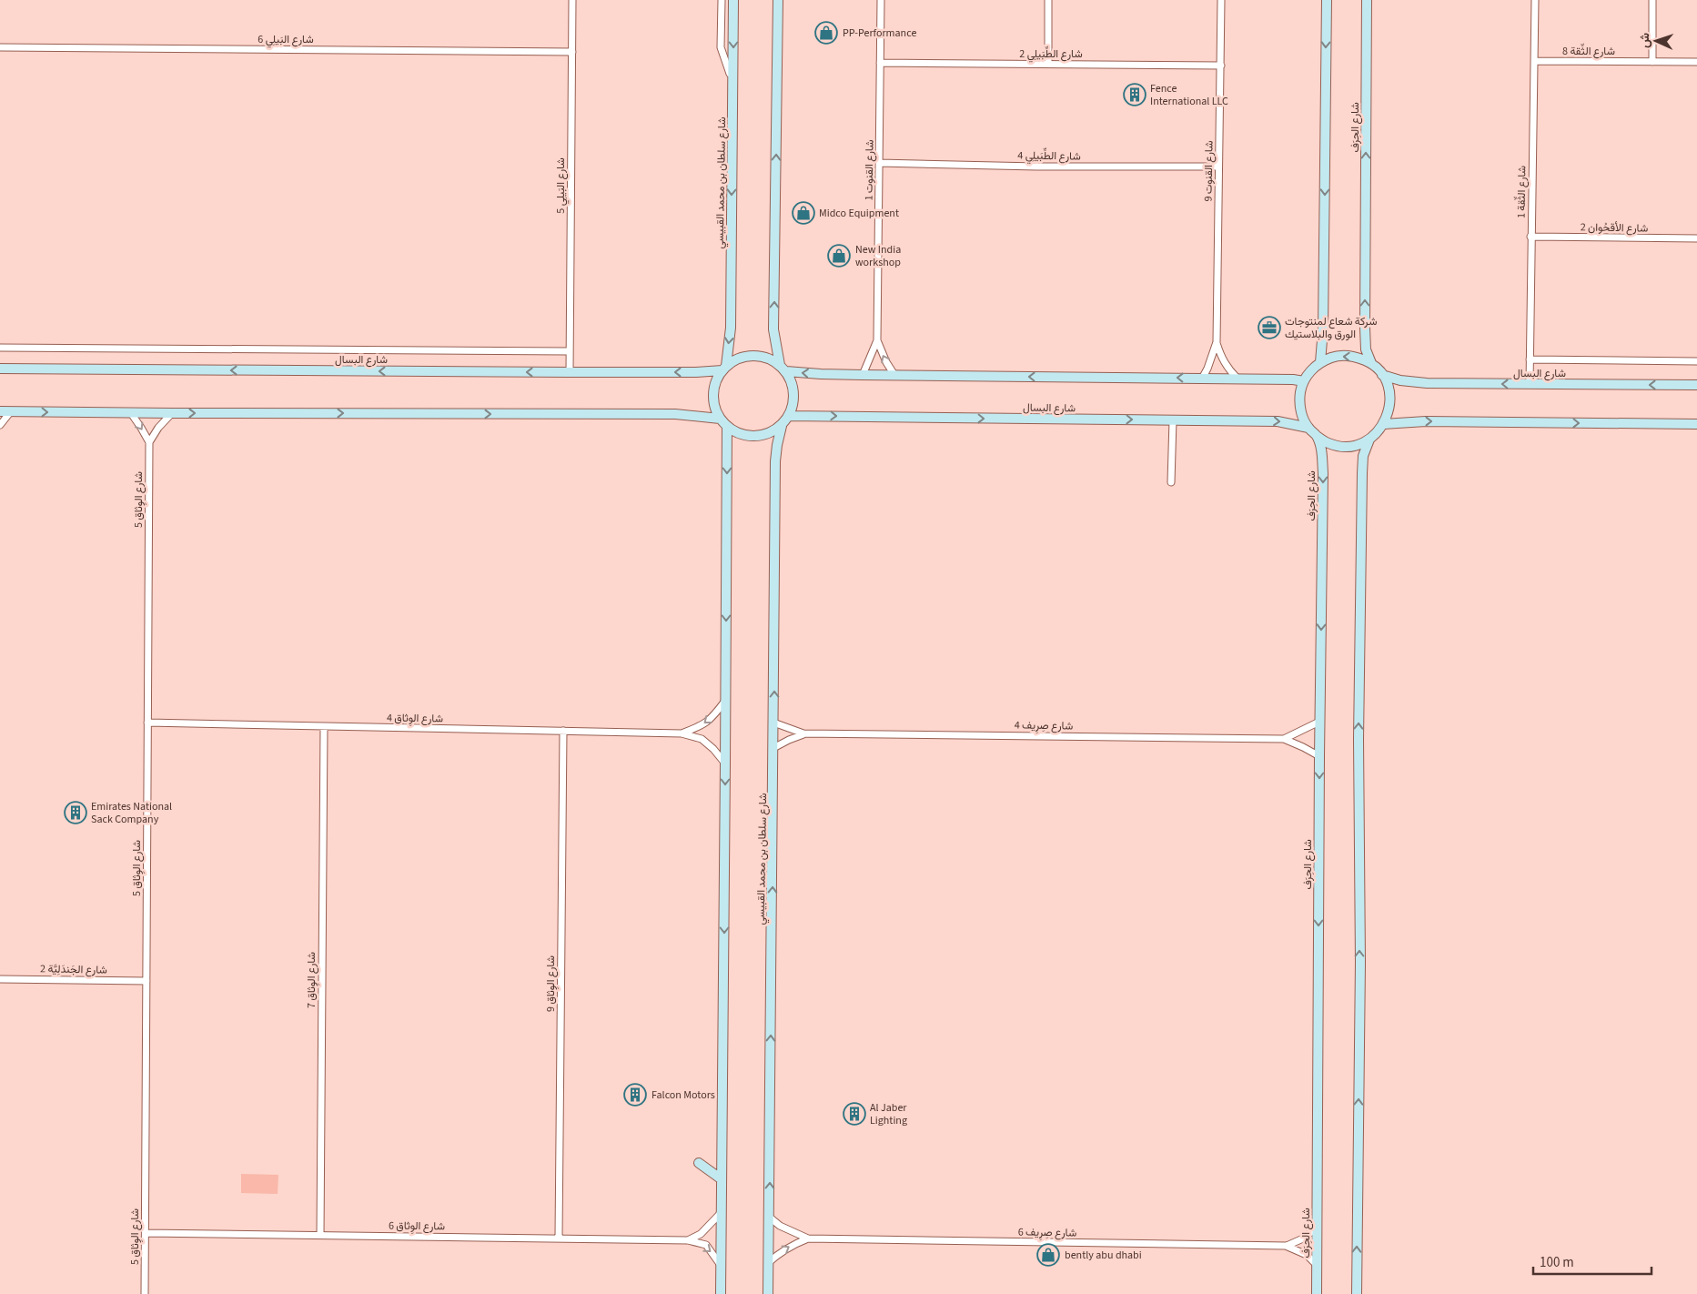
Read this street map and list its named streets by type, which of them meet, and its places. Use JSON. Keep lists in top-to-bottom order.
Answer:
{
  "streets": {
    "street": [
      "شارع البَيلِي 6",
      "شارع الثِّقة 8",
      "شارع الطِّبَيلِي 2",
      "شارع الحِرَف",
      "شارع الطِّبَيلِي 4",
      "شارع القنوت 1",
      "شارع القنوت 9",
      "شارع سلطان بن محمد القبيسي",
      "شارع البَيلِي 5",
      "شارع الثِّقة 1",
      "شارع الأقحُوان 2",
      "شارع البسال",
      "شارع الوِثاق 5",
      "شارع الوِثاق 4",
      "شارع صِرِيف 4",
      "شارع الجَندَلِيَّة 2",
      "شارع الوِثاق 7",
      "شارع الوِثاق 9",
      "شارع الوِثاق 6",
      "شارع صِرِيف 6"
    ]
  },
  "crossings": [
    ["شارع البَيلِي 6", "شارع البَيلِي 5"],
    ["شارع الثِّقة 8", "شارع الثِّقة 1"],
    ["شارع الطِّبَيلِي 2", "شارع القنوت 1"],
    ["شارع الطِّبَيلِي 2", "شارع القنوت 9"],
    ["شارع الحِرَف", "شارع البسال"],
    ["شارع الحِرَف", "شارع صِرِيف 4"],
    ["شارع الحِرَف", "شارع صِرِيف 6"],
    ["شارع الطِّبَيلِي 4", "شارع القنوت 1"],
    ["شارع الطِّبَيلِي 4", "شارع القنوت 9"],
    ["شارع سلطان بن محمد القبيسي", "شارع البسال"],
    ["شارع سلطان بن محمد القبيسي", "شارع صِرِيف 4"],
    ["شارع سلطان بن محمد القبيسي", "شارع صِرِيف 6"],
    ["شارع البَيلِي 5", "شارع البسال"],
    ["شارع الثِّقة 1", "شارع الأقحُوان 2"],
    ["شارع الثِّقة 1", "شارع البسال"],
    ["شارع الوِثاق 5", "شارع الوِثاق 4"],
    ["شارع الوِثاق 5", "شارع الجَندَلِيَّة 2"],
    ["شارع الوِثاق 5", "شارع الوِثاق 6"],
    ["شارع الوِثاق 4", "شارع الوِثاق 7"],
    ["شارع الوِثاق 4", "شارع الوِثاق 9"],
    ["شارع الوِثاق 7", "شارع الوِثاق 6"],
    ["شارع الوِثاق 9", "شارع الوِثاق 6"]
  ],
  "places": {
    "shop": [
      "PP-Performance",
      "Midco Equipment",
      "New India workshop",
      "bently abu dhabi"
    ],
    "building": [
      "Fence International LLC",
      "Emirates National Sack Company",
      "Falcon Motors",
      "Al Jaber Lighting"
    ],
    "office": ["شركة شعاع لمنتوجات الورق والبلاستيك"]
  },
  "scale_bar": "100 m",
  "north": "left"
}
